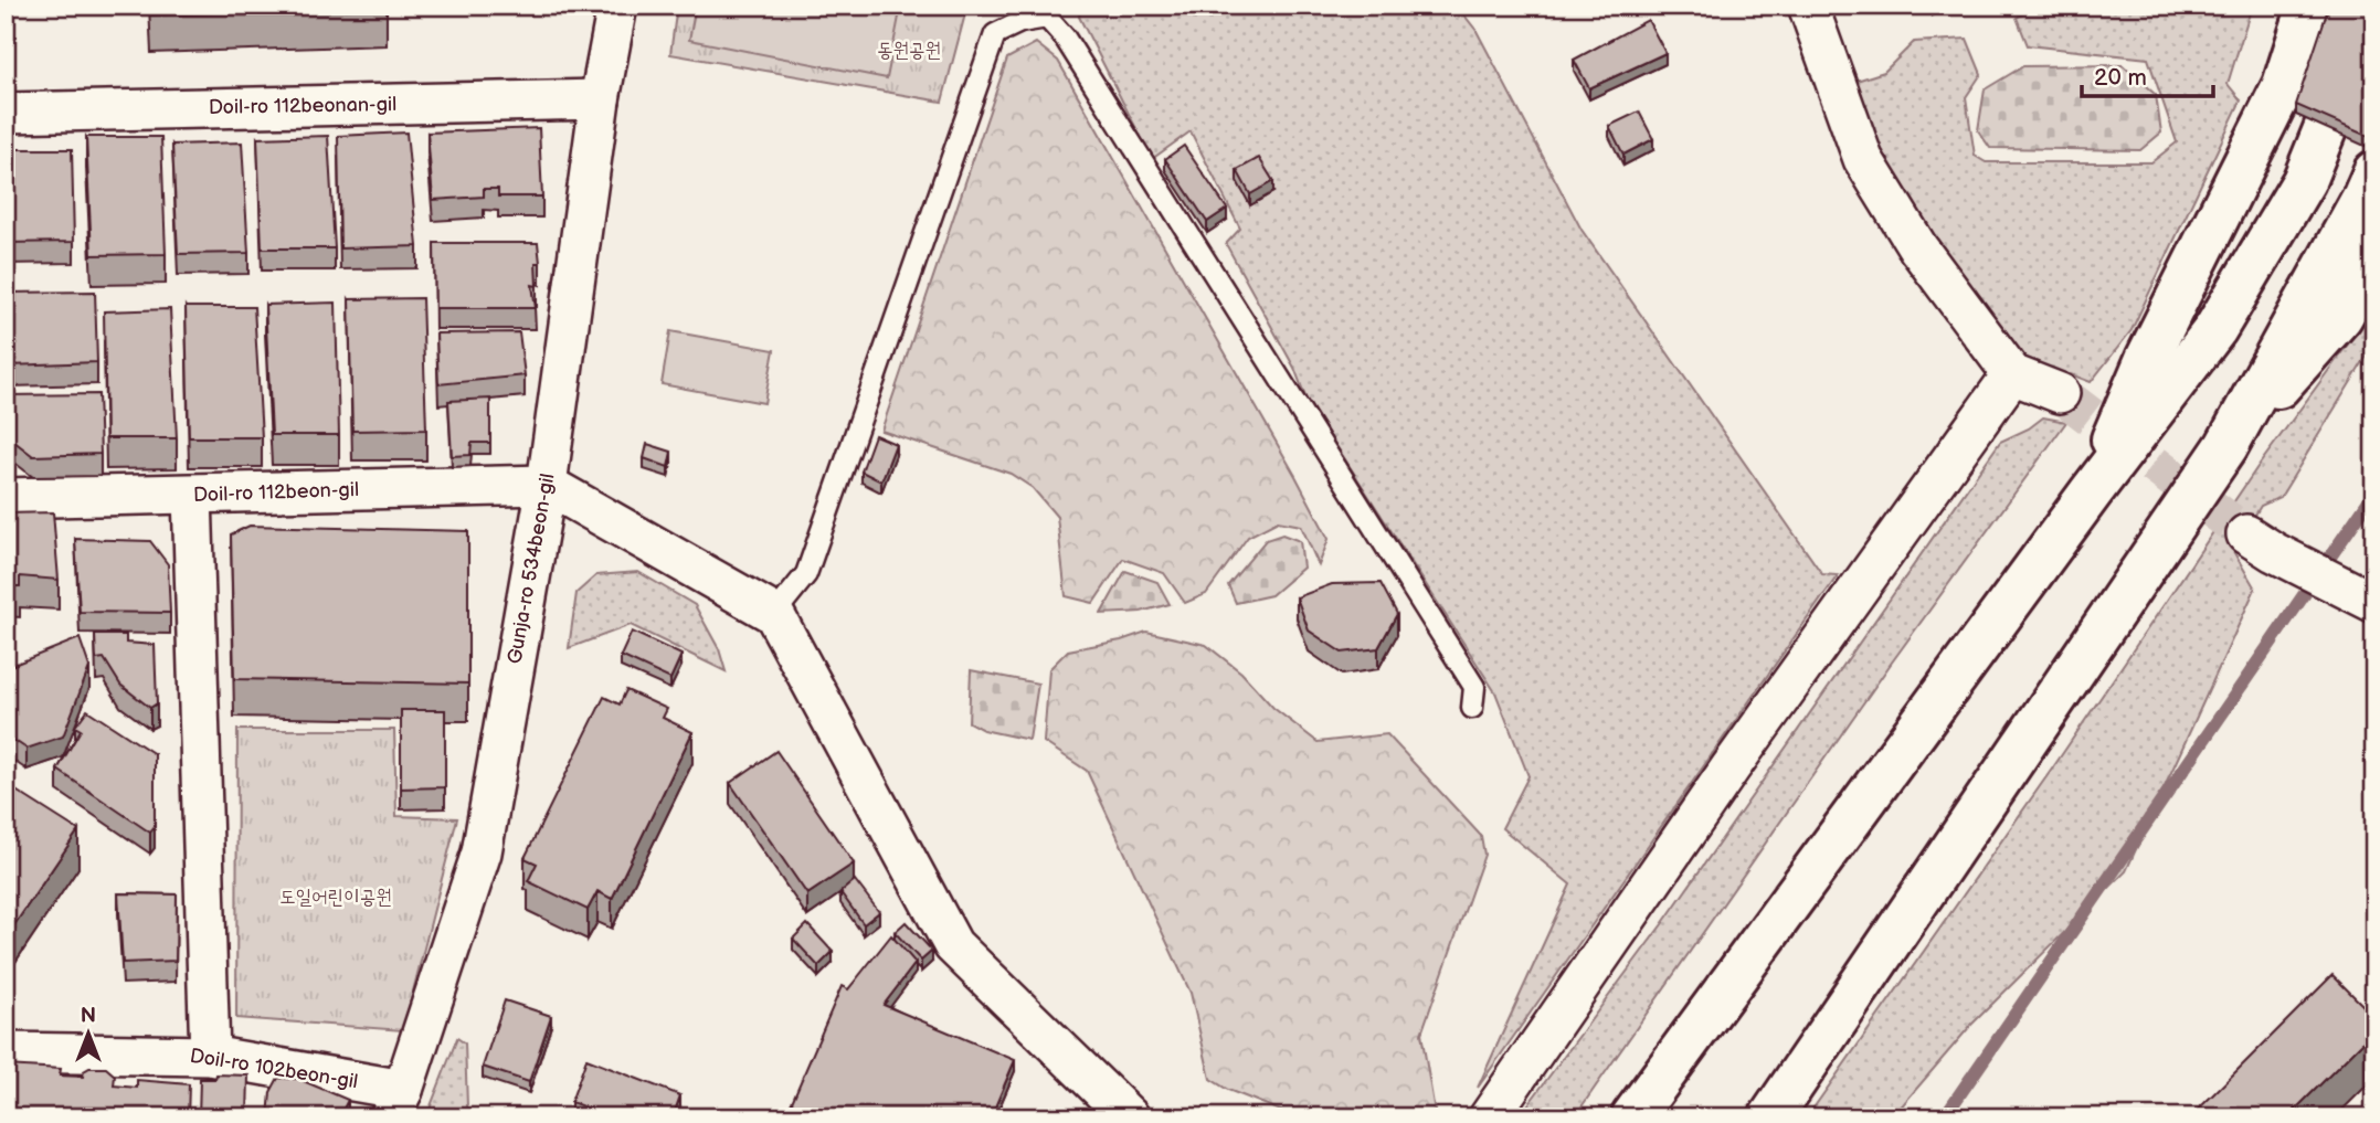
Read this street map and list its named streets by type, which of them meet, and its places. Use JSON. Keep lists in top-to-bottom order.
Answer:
{
  "streets": {
    "street": [
      "Doil-ro 112beonan-gil",
      "Doil-ro 112beon-gil",
      "Gunja-ro 534beon-gil",
      "Doil-ro 102beon-gil"
    ]
  },
  "crossings": [
    ["Doil-ro 112beonan-gil", "Gunja-ro 534beon-gil"],
    ["Doil-ro 112beon-gil", "Gunja-ro 534beon-gil"],
    ["Gunja-ro 534beon-gil", "Doil-ro 102beon-gil"]
  ],
  "parks": ["동원공원", "도일어린이공원"],
  "scale_bar": "20 m",
  "north": "top"
}
